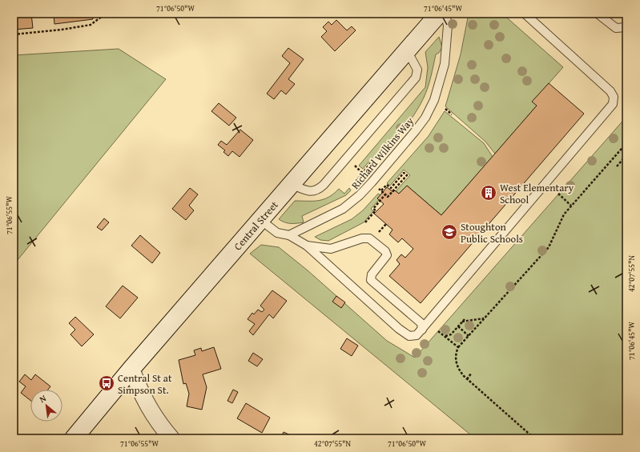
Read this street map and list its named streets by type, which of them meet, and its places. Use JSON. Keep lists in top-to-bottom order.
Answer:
{
  "streets": {
    "main road": ["Central Street"],
    "lane": ["Richard Wilkins Way"]
  },
  "places": {
    "building": ["West Elementary School"],
    "school or university": ["Stoughton Public Schools"],
    "bus stop": ["Central St at Simpson St."]
  },
  "north": "top left",
  "coordinates": [
    "71°06'50\"W",
    "71°06'45\"W",
    "71°06'55\"W",
    "42°07'55\"N"
  ]
}
